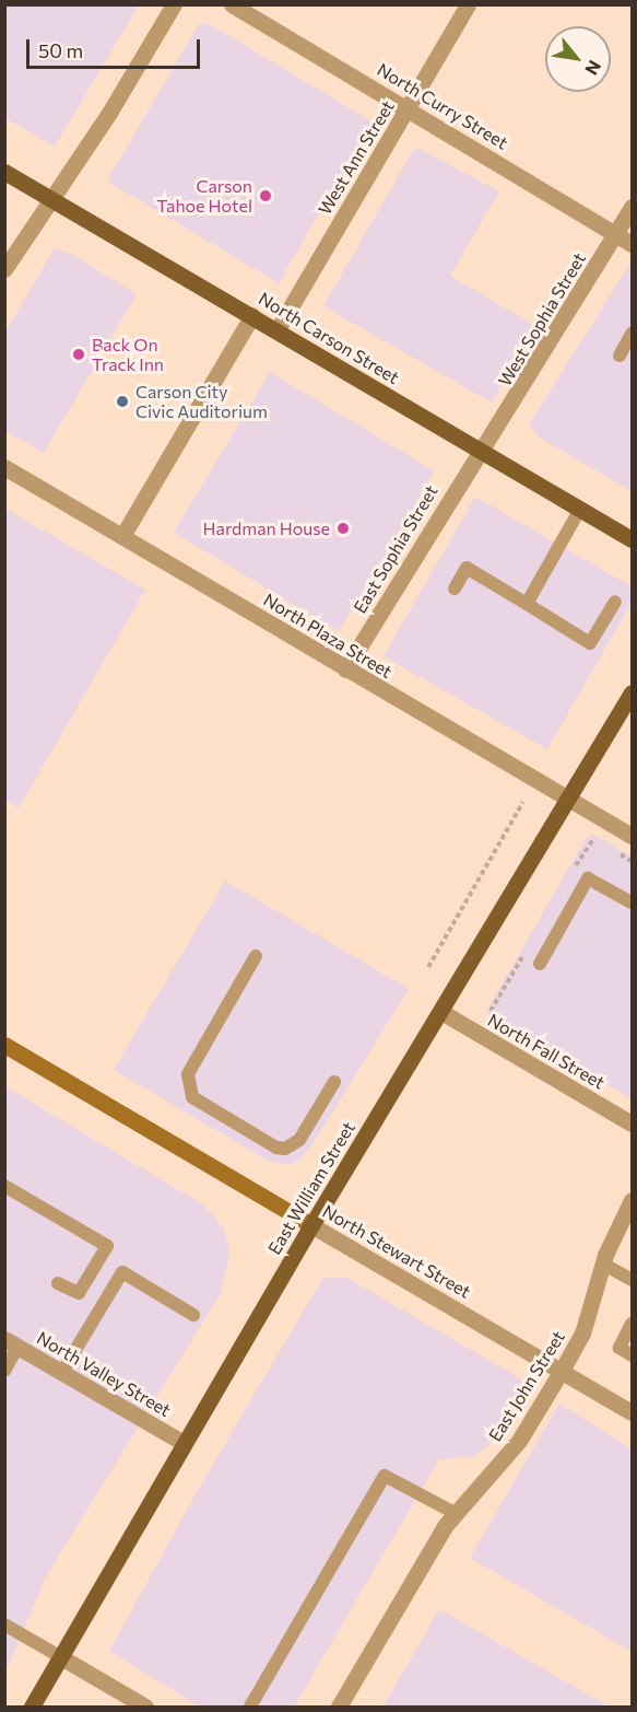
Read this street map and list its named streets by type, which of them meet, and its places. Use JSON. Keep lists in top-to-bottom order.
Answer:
{
  "streets": {
    "main road": ["North Carson Street", "East William Street", "North Stewart Street"],
    "street": [
      "North Curry Street",
      "West Ann Street",
      "West Sophia Street",
      "East Sophia Street",
      "North Plaza Street",
      "North Fall Street",
      "North Valley Street",
      "East John Street"
    ]
  },
  "crossings": [
    ["North Curry Street", "West Ann Street"],
    ["North Curry Street", "West Sophia Street"],
    ["West Ann Street", "North Carson Street"],
    ["West Sophia Street", "North Carson Street"],
    ["West Sophia Street", "East Sophia Street"],
    ["North Carson Street", "East Sophia Street"],
    ["East Sophia Street", "North Plaza Street"],
    ["North Plaza Street", "East William Street"],
    ["North Fall Street", "East William Street"],
    ["East William Street", "North Stewart Street"],
    ["East William Street", "North Valley Street"],
    ["North Stewart Street", "East John Street"]
  ],
  "places": [
    "Carson Tahoe Hotel",
    "Back On Track Inn",
    "Carson City Civic Auditorium",
    "Hardman House"
  ],
  "scale_bar": "50 m",
  "north": "bottom right"
}
